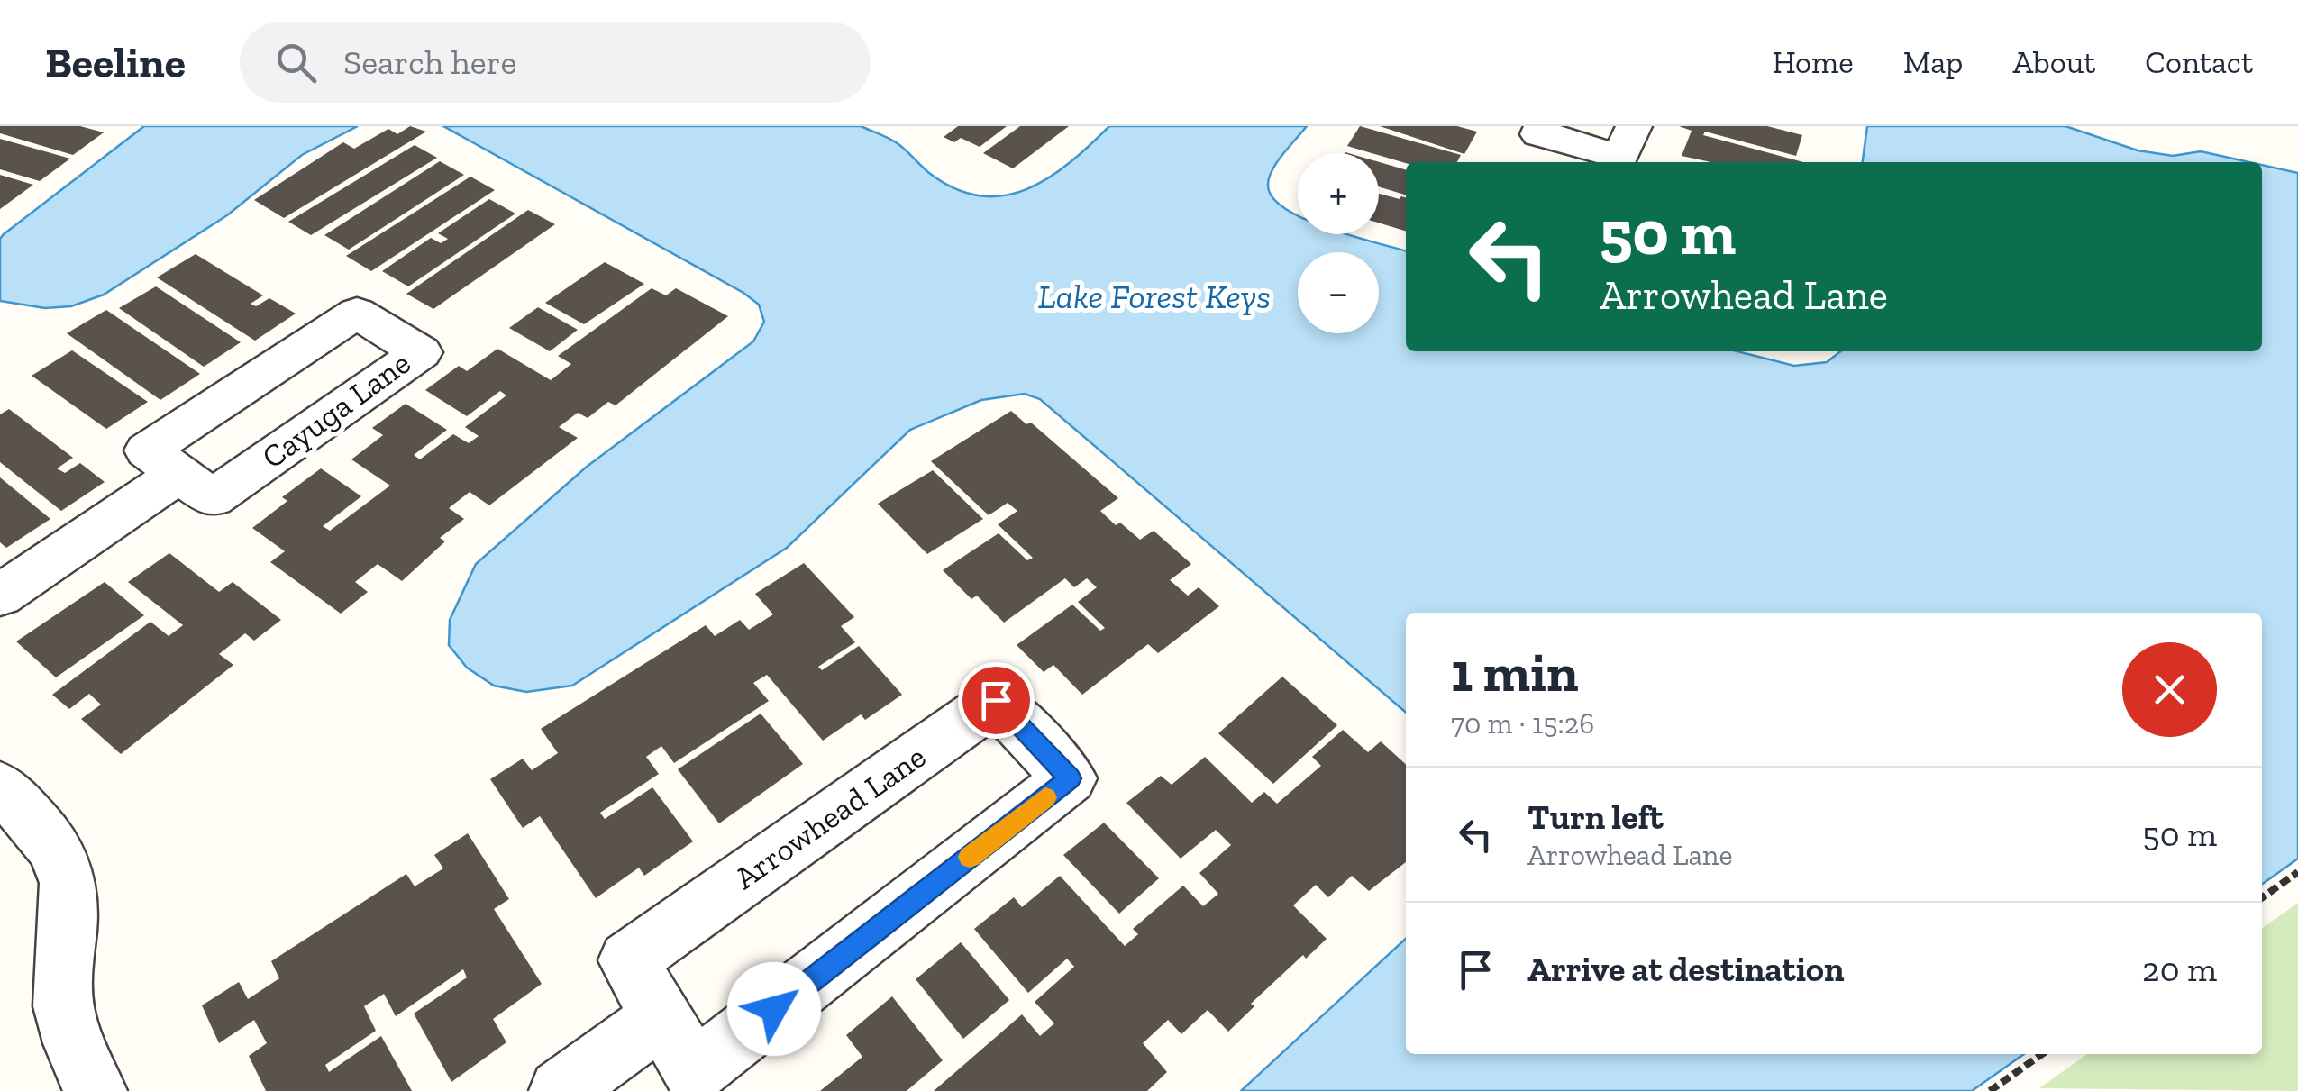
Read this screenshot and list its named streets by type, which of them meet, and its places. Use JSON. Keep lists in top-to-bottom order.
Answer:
{
  "streets": {
    "street": ["Cayuga Lane", "Arrowhead Lane"]
  },
  "water": ["Lake Forest Keys"],
  "page": {
    "header": "Beeline",
    "search": "Search here",
    "nav": [
      "Home",
      "Map",
      "About",
      "Contact"
    ],
    "map_buttons": ["+", "−"],
    "turn": ["50 m", "Arrowhead Lane"],
    "heading": ["1 min", "70 m · 15:26"],
    "list": [
      {
        "name": "Turn left",
        "note": "Arrowhead Lane",
        "value": "50 m"
      },
      {
        "name": "Arrive at destination",
        "value": "20 m"
      }
    ]
  }
}
